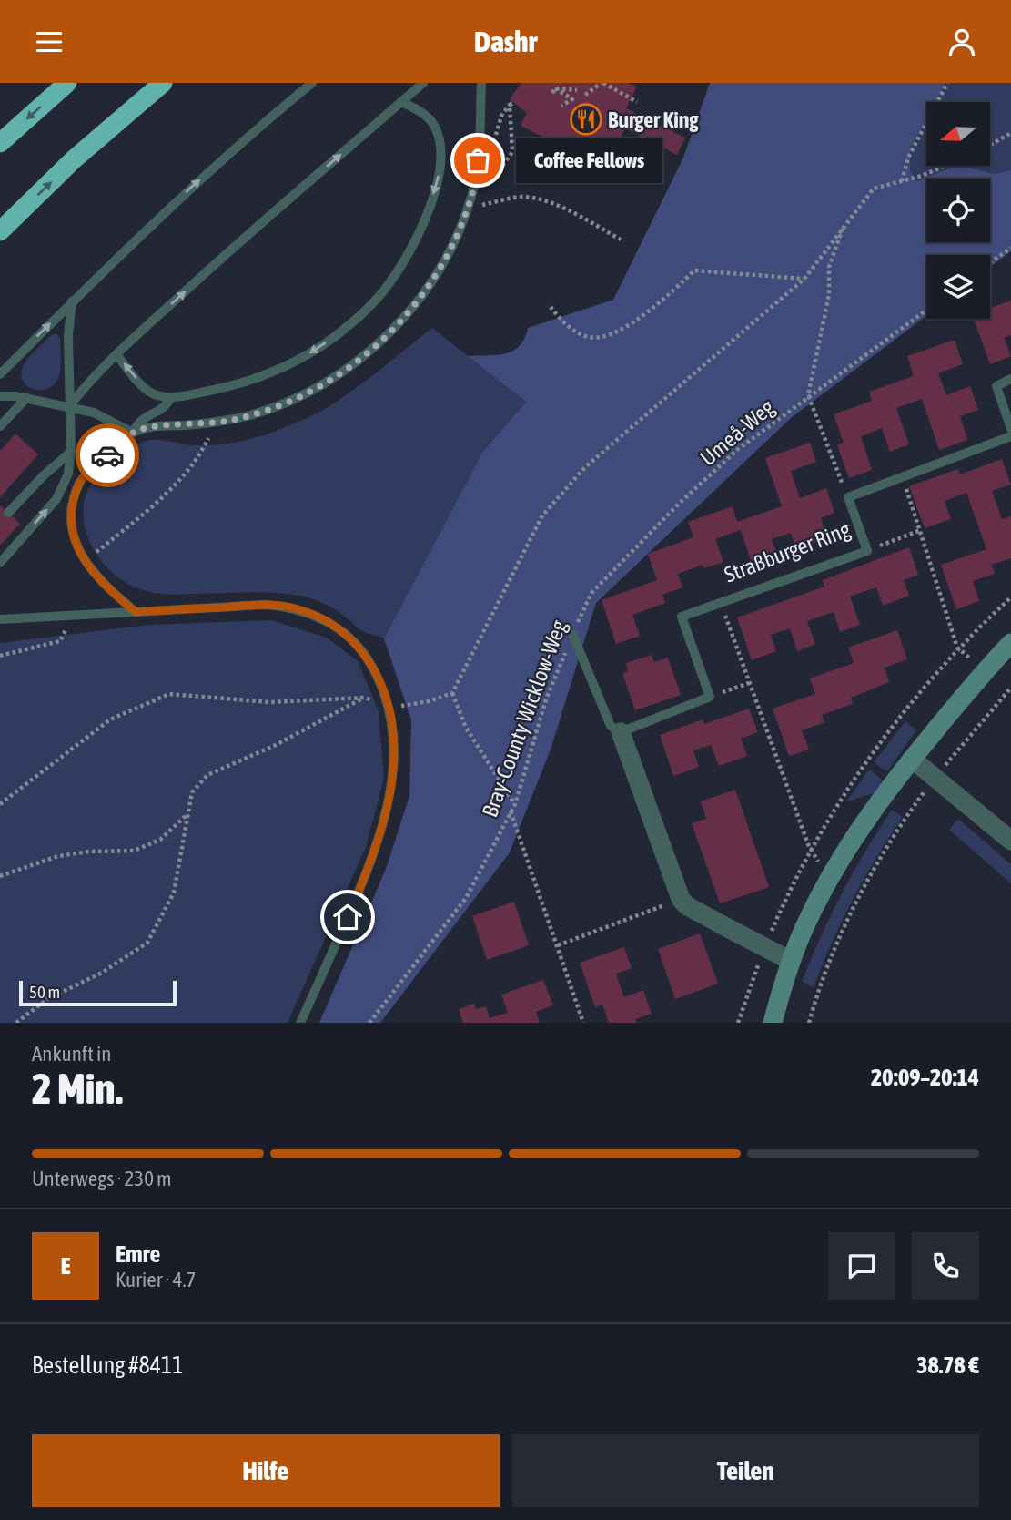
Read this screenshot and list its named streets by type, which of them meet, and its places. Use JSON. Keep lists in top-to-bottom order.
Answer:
{
  "streets": {
    "lane": ["Straßburger Ring"],
    "path": ["Umeå-Weg", "Bray-County Wicklow-Weg"]
  },
  "crossings": [
    ["Umeå-Weg", "Bray-County Wicklow-Weg"]
  ],
  "places": {
    "restaurant": ["Burger King"],
    "other": ["Coffee Fellows"]
  },
  "scale_bar": "50 m",
  "north": "left",
  "page": {
    "header": "Dashr",
    "bubble": "Coffee Fellows",
    "scale": "50 m",
    "heading": ["2 Min.", "Ankunft in", "20:09–20:14"],
    "panel": [
      "Emre",
      "Kurier · 4.7",
      "Bestellung #8411",
      "38.78 €"
    ],
    "bar": "Unterwegs · 230 m",
    "round": "E",
    "buttons": ["Hilfe", "Teilen"]
  }
}
